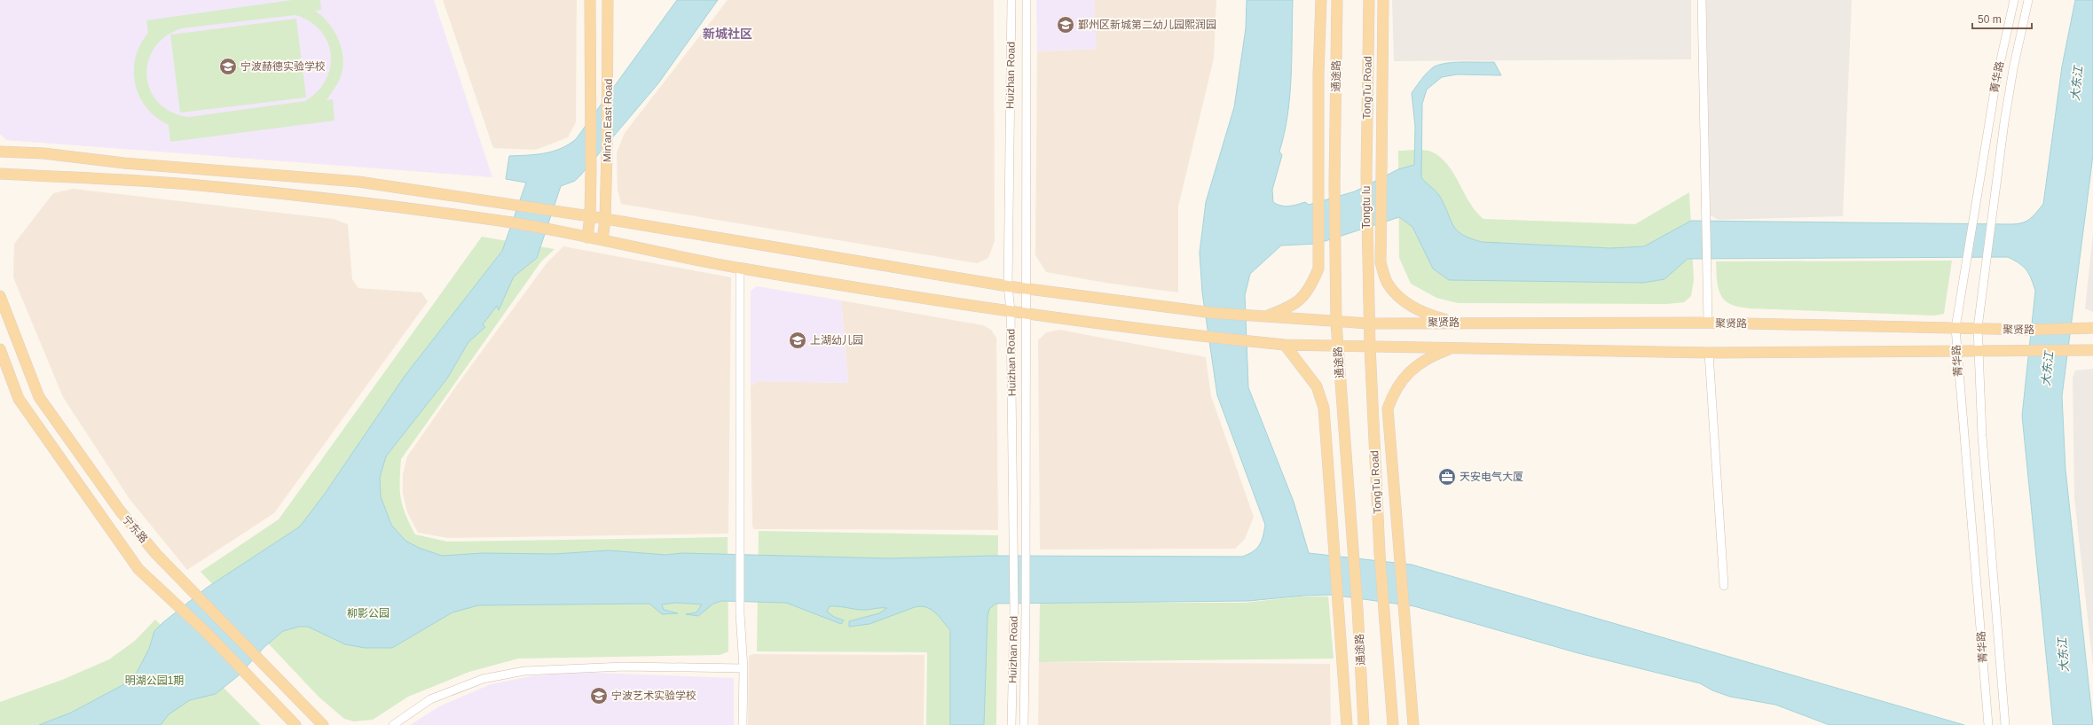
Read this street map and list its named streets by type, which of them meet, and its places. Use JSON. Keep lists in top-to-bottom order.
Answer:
{
  "streets": {
    "main road": [
      "通途路",
      "TongTu Road",
      "Min'an East Road",
      "Tongtu lu",
      "聚贤路",
      "宁东路"
    ],
    "street": ["Huizhan Road", "菁华路"]
  },
  "crossings": [
    ["Huizhan Road", "聚贤路"],
    ["通途路", "聚贤路"],
    ["菁华路", "聚贤路"],
    ["TongTu Road", "Tongtu lu"],
    ["TongTu Road", "聚贤路"],
    ["Min'an East Road", "聚贤路"]
  ],
  "districts": ["新城社区"],
  "water": ["大东江"],
  "parks": ["柳影公园", "明湖公园1期"],
  "places": {
    "school or university": [
      "鄞州区新城第二幼儿园熙润园",
      "宁波赫德实验学校",
      "上湖幼儿园",
      "宁波艺术实验学校"
    ],
    "office": ["天安电气大厦"]
  },
  "scale_bar": "50 m"
}
